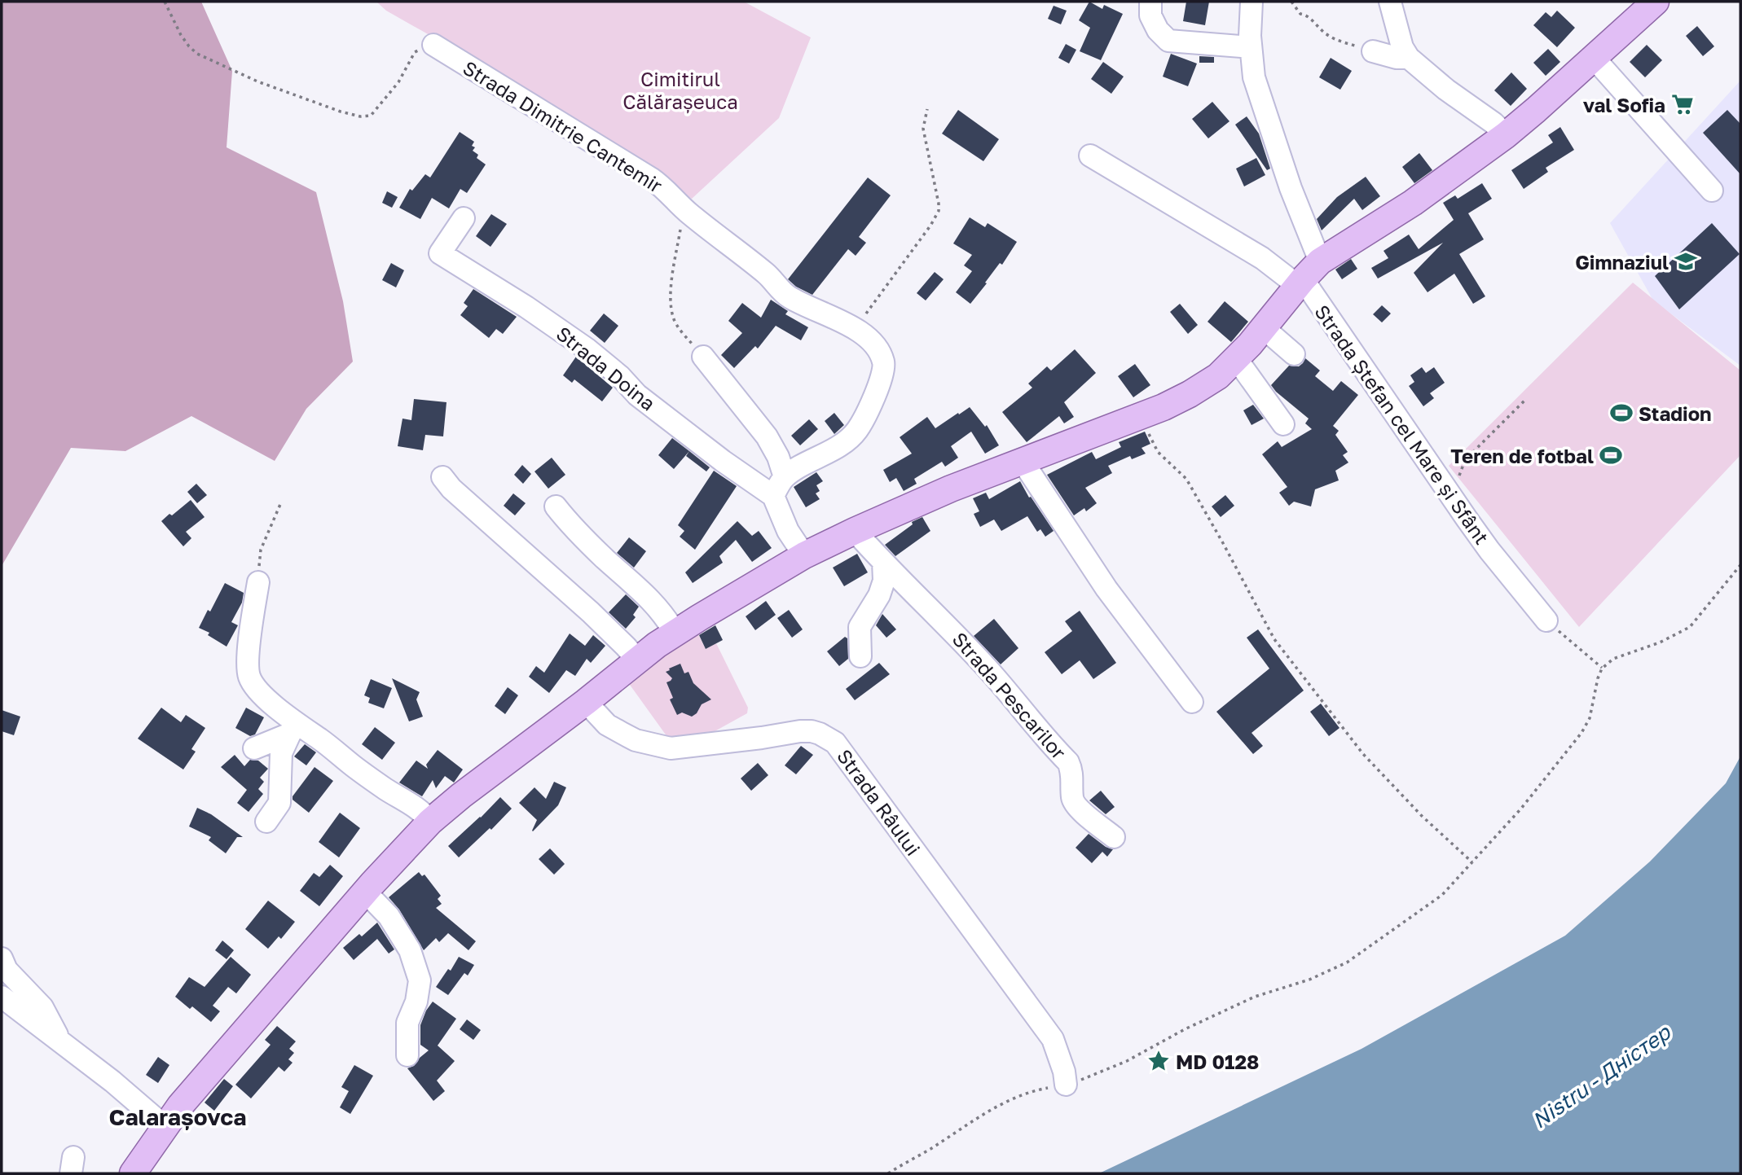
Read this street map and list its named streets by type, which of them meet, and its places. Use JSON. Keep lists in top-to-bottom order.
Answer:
{
  "streets": {
    "main road": ["Strada Ștefan cel Mare și Sfânt"],
    "street": [
      "Strada Dimitrie Cantemir",
      "Strada Doina",
      "Strada Pescarilor",
      "Strada Râului"
    ]
  },
  "crossings": [
    ["Strada Dimitrie Cantemir", "Strada Doina"],
    ["Strada Ștefan cel Mare și Sfânt", "Strada Pescarilor"],
    ["Strada Ștefan cel Mare și Sfânt", "Strada Râului"]
  ],
  "districts": ["Calarașovca"],
  "water": ["Nistru - Дністер"],
  "parks": ["Cimitirul Călărașeuca"],
  "places": {
    "supermarket": ["val Sofia"],
    "school or university": ["Gimnaziul"],
    "sports": ["Stadion", "Teren de fotbal"],
    "place": ["MD 0128"]
  }
}
